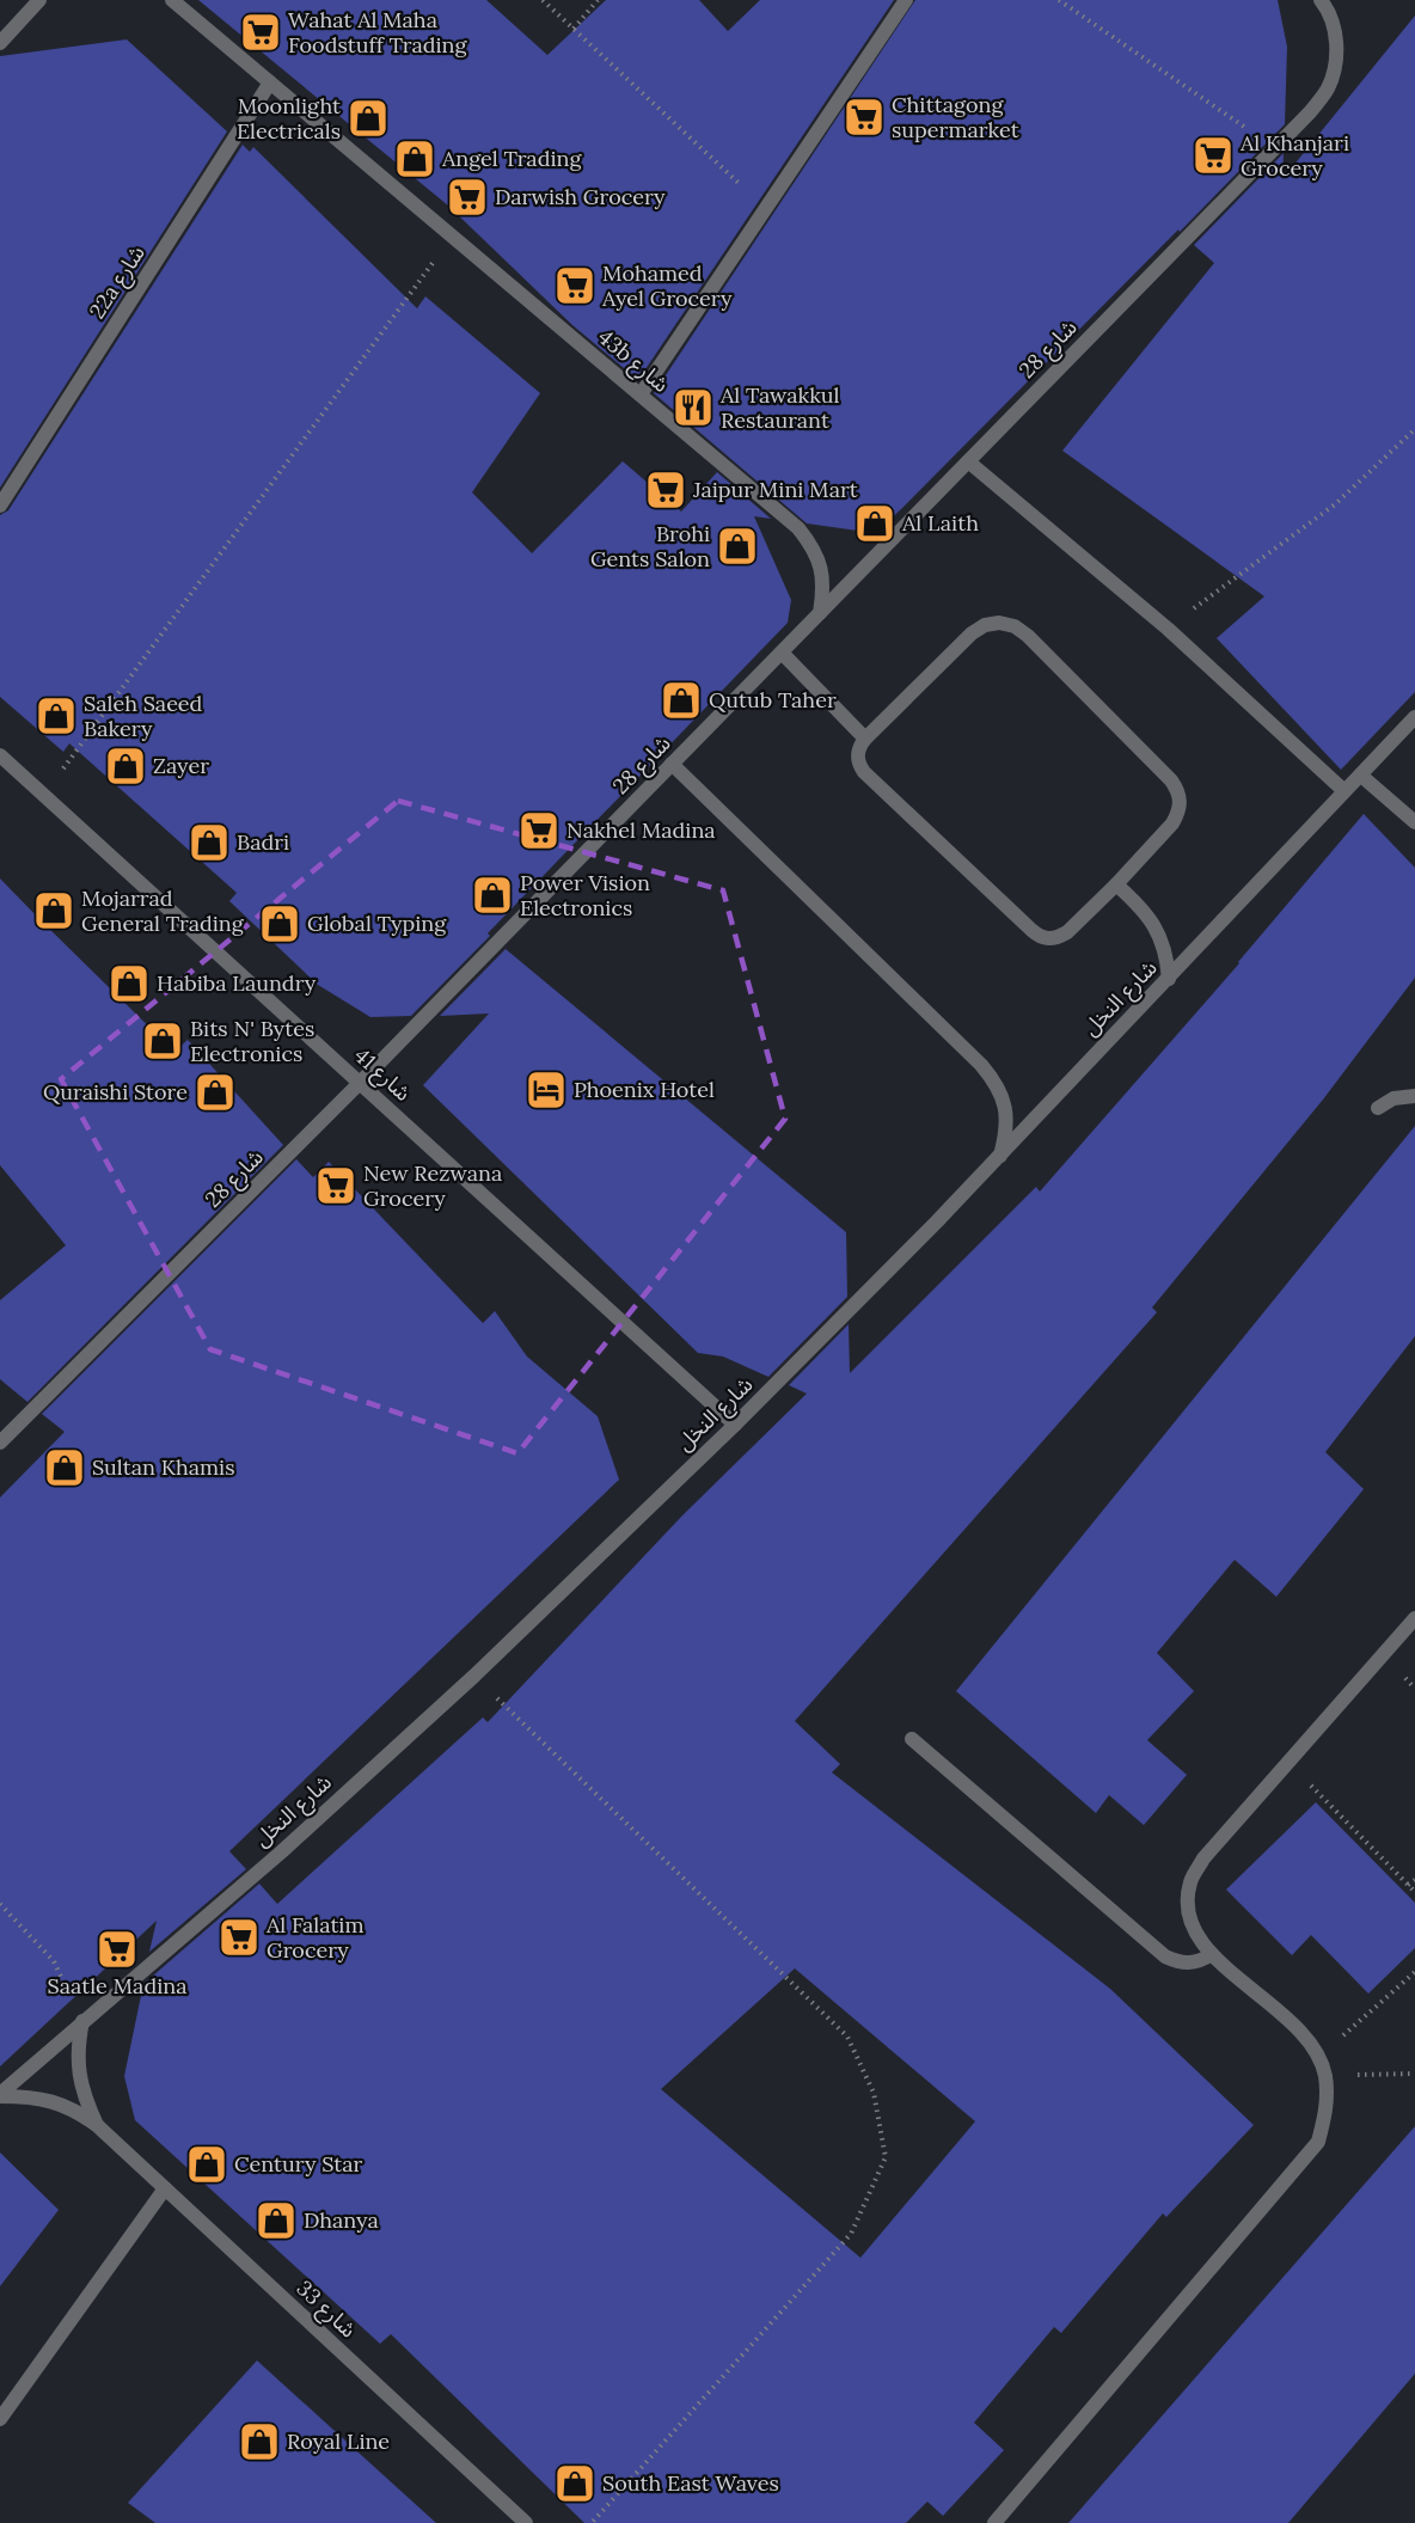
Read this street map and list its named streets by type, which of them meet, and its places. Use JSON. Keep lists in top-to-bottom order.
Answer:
{
  "streets": {
    "street": [
      "22a شارع",
      "شارع 28",
      "43b شارع",
      "شارع النخل",
      "شارع 41",
      "شارع 33"
    ]
  },
  "crossings": [
    ["22a شارع", "43b شارع"],
    ["شارع 28", "43b شارع"],
    ["شارع 28", "شارع 41"],
    ["شارع النخل", "شارع 41"],
    ["شارع النخل", "شارع 33"]
  ],
  "places": {
    "supermarket": [
      "Wahat Al Maha Foodstuff Trading",
      "Chittagong supermarket",
      "Al Khanjari Grocery",
      "Darwish Grocery",
      "Mohamed Ayel Grocery",
      "Jaipur Mini Mart",
      "Nakhel Madina",
      "New Rezwana Grocery",
      "Al Falatim Grocery",
      "Saatle Madina"
    ],
    "shop": [
      "Moonlight Electricals",
      "Angel Trading",
      "Al Laith",
      "Brohi Gents Salon",
      "Qutub Taher",
      "Saleh Saeed Bakery",
      "Zayer",
      "Badri",
      "Power Vision Electronics",
      "Mojarrad General Trading",
      "Global Typing",
      "Habiba Laundry",
      "Bits N' Bytes Electronics",
      "Quraishi Store",
      "Sultan Khamis",
      "Century Star",
      "Dhanya",
      "Royal Line",
      "South East Waves"
    ],
    "restaurant": ["Al Tawakkul Restaurant"],
    "hotel": ["Phoenix Hotel"]
  }
}
